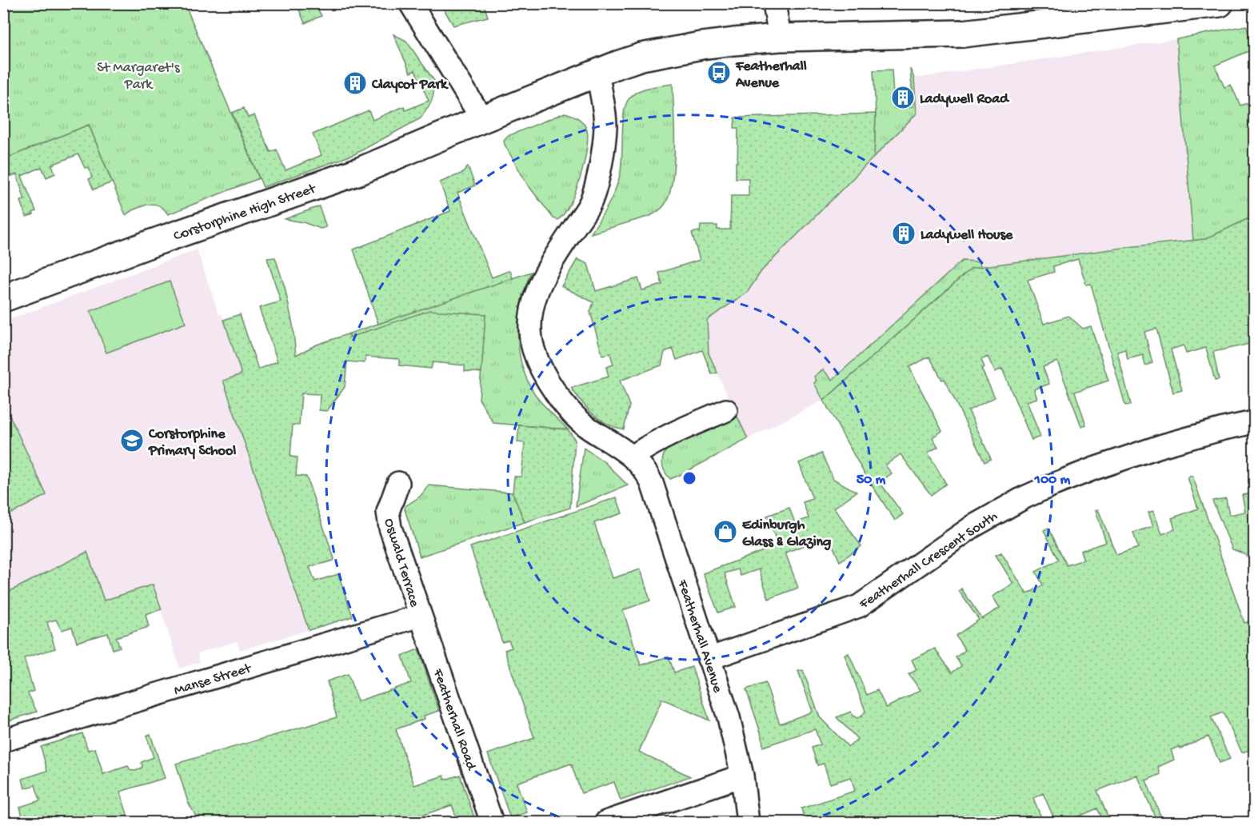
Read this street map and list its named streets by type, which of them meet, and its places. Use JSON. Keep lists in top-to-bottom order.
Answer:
{
  "streets": {
    "street": [
      "Corstorphine High Street",
      "Featherhall Crescent South",
      "Oswald Terrace",
      "Featherhall Avenue",
      "Manse Street",
      "Featherhall Road"
    ]
  },
  "crossings": [
    ["Featherhall Crescent South", "Featherhall Avenue"],
    ["Oswald Terrace", "Manse Street"],
    ["Oswald Terrace", "Featherhall Road"],
    ["Manse Street", "Featherhall Road"]
  ],
  "parks": ["St Margaret's Park"],
  "places": {
    "bus stop": ["Featherhall Avenue"],
    "building": ["Claycot Park", "Ladywell Road", "Ladywell House"],
    "school or university": ["Corstorphine Primary School"],
    "shop": ["Edinburgh Glass & Glazing"]
  },
  "rings": ["50 m", "100 m"]
}
